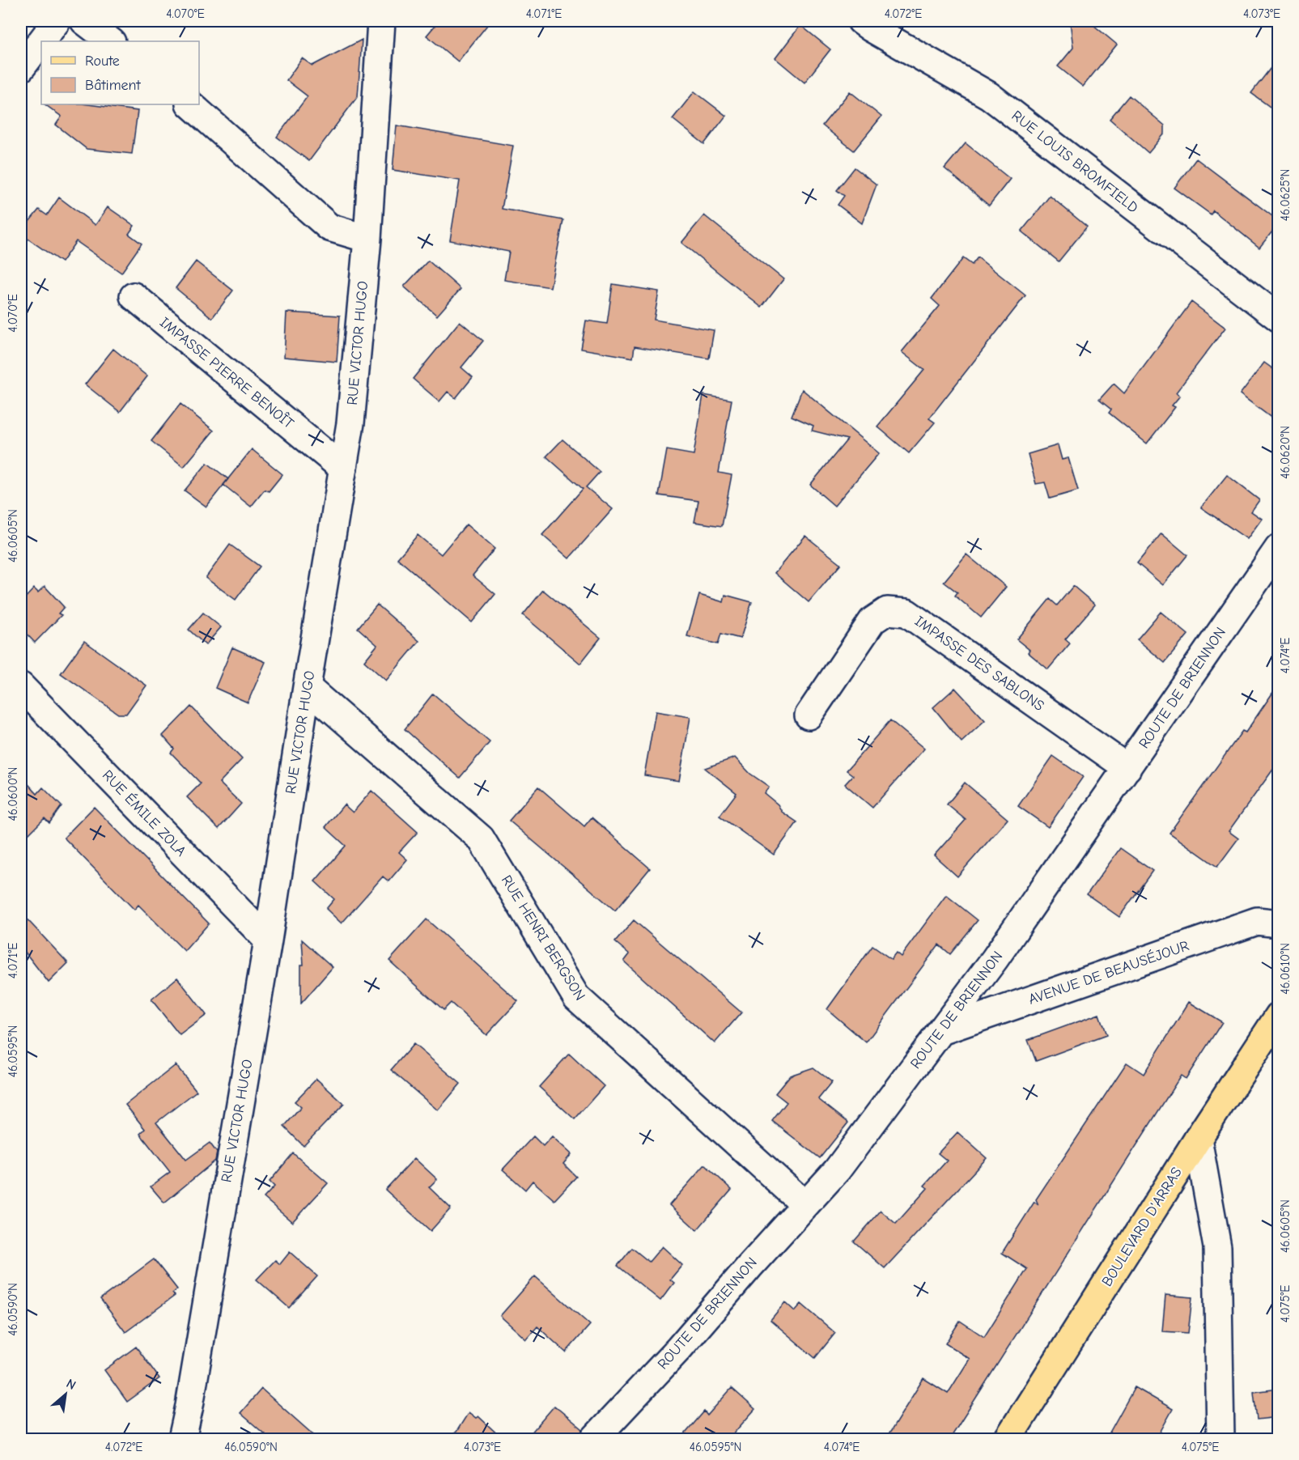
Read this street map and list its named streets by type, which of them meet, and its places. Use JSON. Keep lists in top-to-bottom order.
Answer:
{
  "streets": {
    "main road": ["BOULEVARD D'ARRAS"],
    "street": [
      "RUE LOUIS BROMFIELD",
      "RUE VICTOR HUGO",
      "IMPASSE PIERRE BENOÎT",
      "IMPASSE DES SABLONS",
      "ROUTE DE BRIENNON",
      "RUE ÉMILE ZOLA",
      "RUE HENRI BERGSON",
      "AVENUE DE BEAUSÉJOUR"
    ]
  },
  "crossings": [
    ["RUE VICTOR HUGO", "IMPASSE PIERRE BENOÎT"],
    ["RUE VICTOR HUGO", "RUE ÉMILE ZOLA"],
    ["RUE VICTOR HUGO", "RUE HENRI BERGSON"],
    ["IMPASSE DES SABLONS", "ROUTE DE BRIENNON"],
    ["ROUTE DE BRIENNON", "RUE HENRI BERGSON"],
    ["ROUTE DE BRIENNON", "AVENUE DE BEAUSÉJOUR"]
  ],
  "legend": ["Route", "Bâtiment"],
  "north": "top right",
  "coordinates": [
    "4.070°E",
    "4.071°E",
    "4.072°E",
    "4.073°E",
    "46.0625°N",
    "46.0620°N",
    "46.0605°N",
    "4.074°E",
    "46.0600°N",
    "46.0610°N",
    "46.0595°N",
    "4.075°E",
    "46.0590°N"
  ]
}
